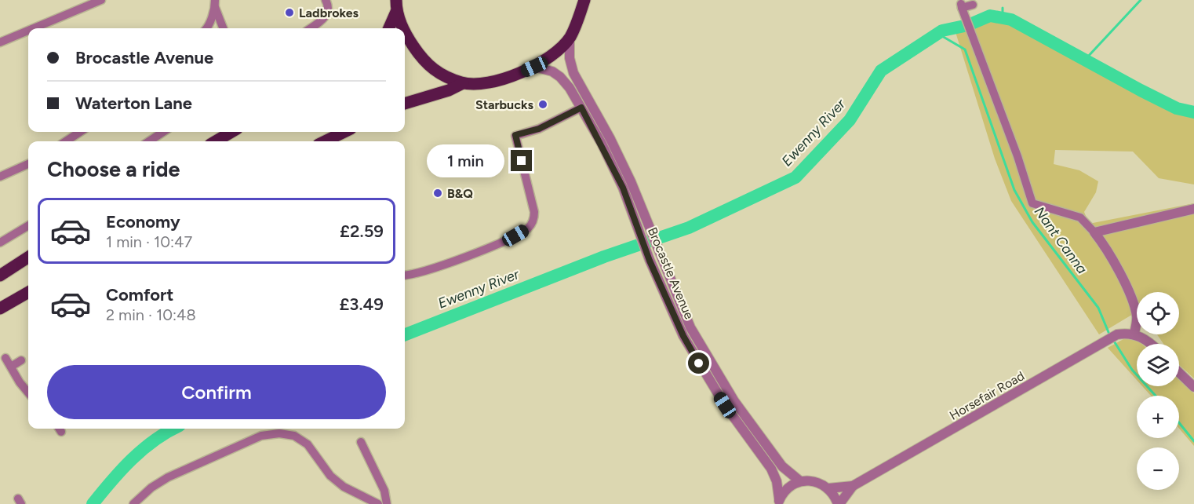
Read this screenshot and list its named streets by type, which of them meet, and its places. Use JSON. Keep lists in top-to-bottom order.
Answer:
{
  "streets": {
    "street": ["Brocastle Avenue", "Horsefair Road"]
  },
  "water": ["Ewenny River", "Nant Canna"],
  "places": ["Ladbrokes", "Starbucks", "B&Q"],
  "page": {
    "banner": ["Brocastle Avenue", "Waterton Lane"],
    "heading": "Choose a ride",
    "bubble": "1 min",
    "list": [
      {
        "name": "Economy",
        "note": "1 min · 10:47",
        "value": "£2.59"
      },
      {
        "name": "Comfort",
        "note": "2 min · 10:48",
        "value": "£3.49"
      }
    ],
    "map_buttons": ["+", "−"],
    "buttons": "Confirm"
  }
}
